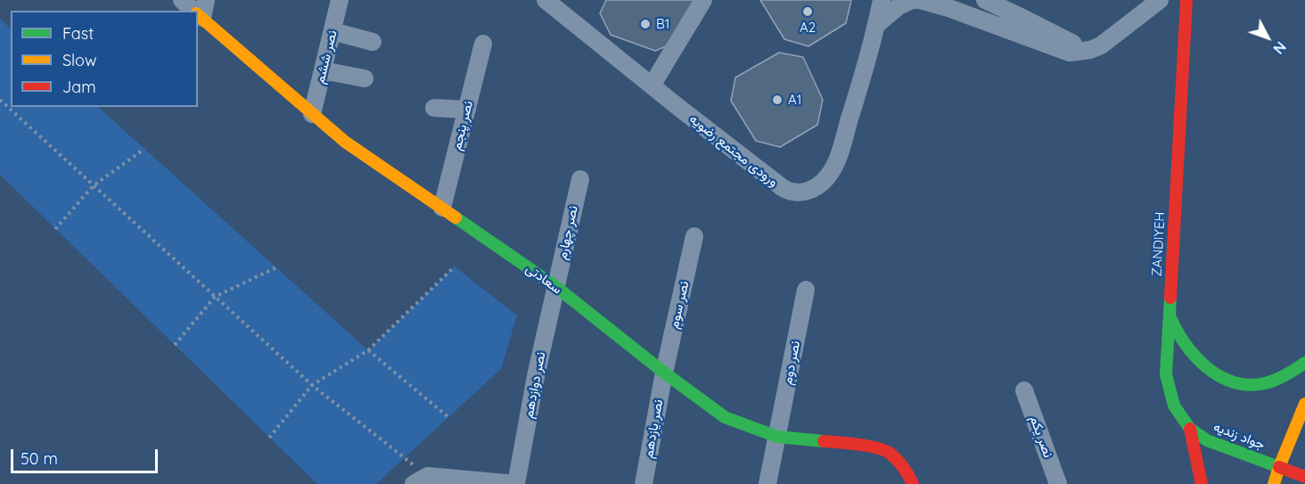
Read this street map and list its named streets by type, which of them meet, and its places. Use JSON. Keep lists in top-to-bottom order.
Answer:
{
  "streets": {
    "main road": ["ZANDIYEH", "سعادتی", "جواد زندیه"],
    "street": [
      "نصر ششم",
      "نصر پنجم",
      "ورودی مجتمع رضویه",
      "نصر چهارم",
      "نصر سوم",
      "نصر دوم",
      "نصر دوازدهم",
      "نصر یازدهم",
      "نصر یکم"
    ]
  },
  "crossings": [
    ["نصر ششم", "سعادتی"],
    ["نصر پنجم", "سعادتی"],
    ["نصر چهارم", "سعادتی"],
    ["نصر چهارم", "نصر دوازدهم"],
    ["ZANDIYEH", "جواد زندیه"],
    ["سعادتی", "نصر سوم"],
    ["سعادتی", "نصر دوم"],
    ["سعادتی", "نصر دوازدهم"],
    ["سعادتی", "نصر یازدهم"],
    ["نصر سوم", "نصر یازدهم"]
  ],
  "places": ["A2", "B1", "A1"],
  "legend": ["Fast", "Slow", "Jam"],
  "scale_bar": "50 m",
  "north": "bottom right"
}
